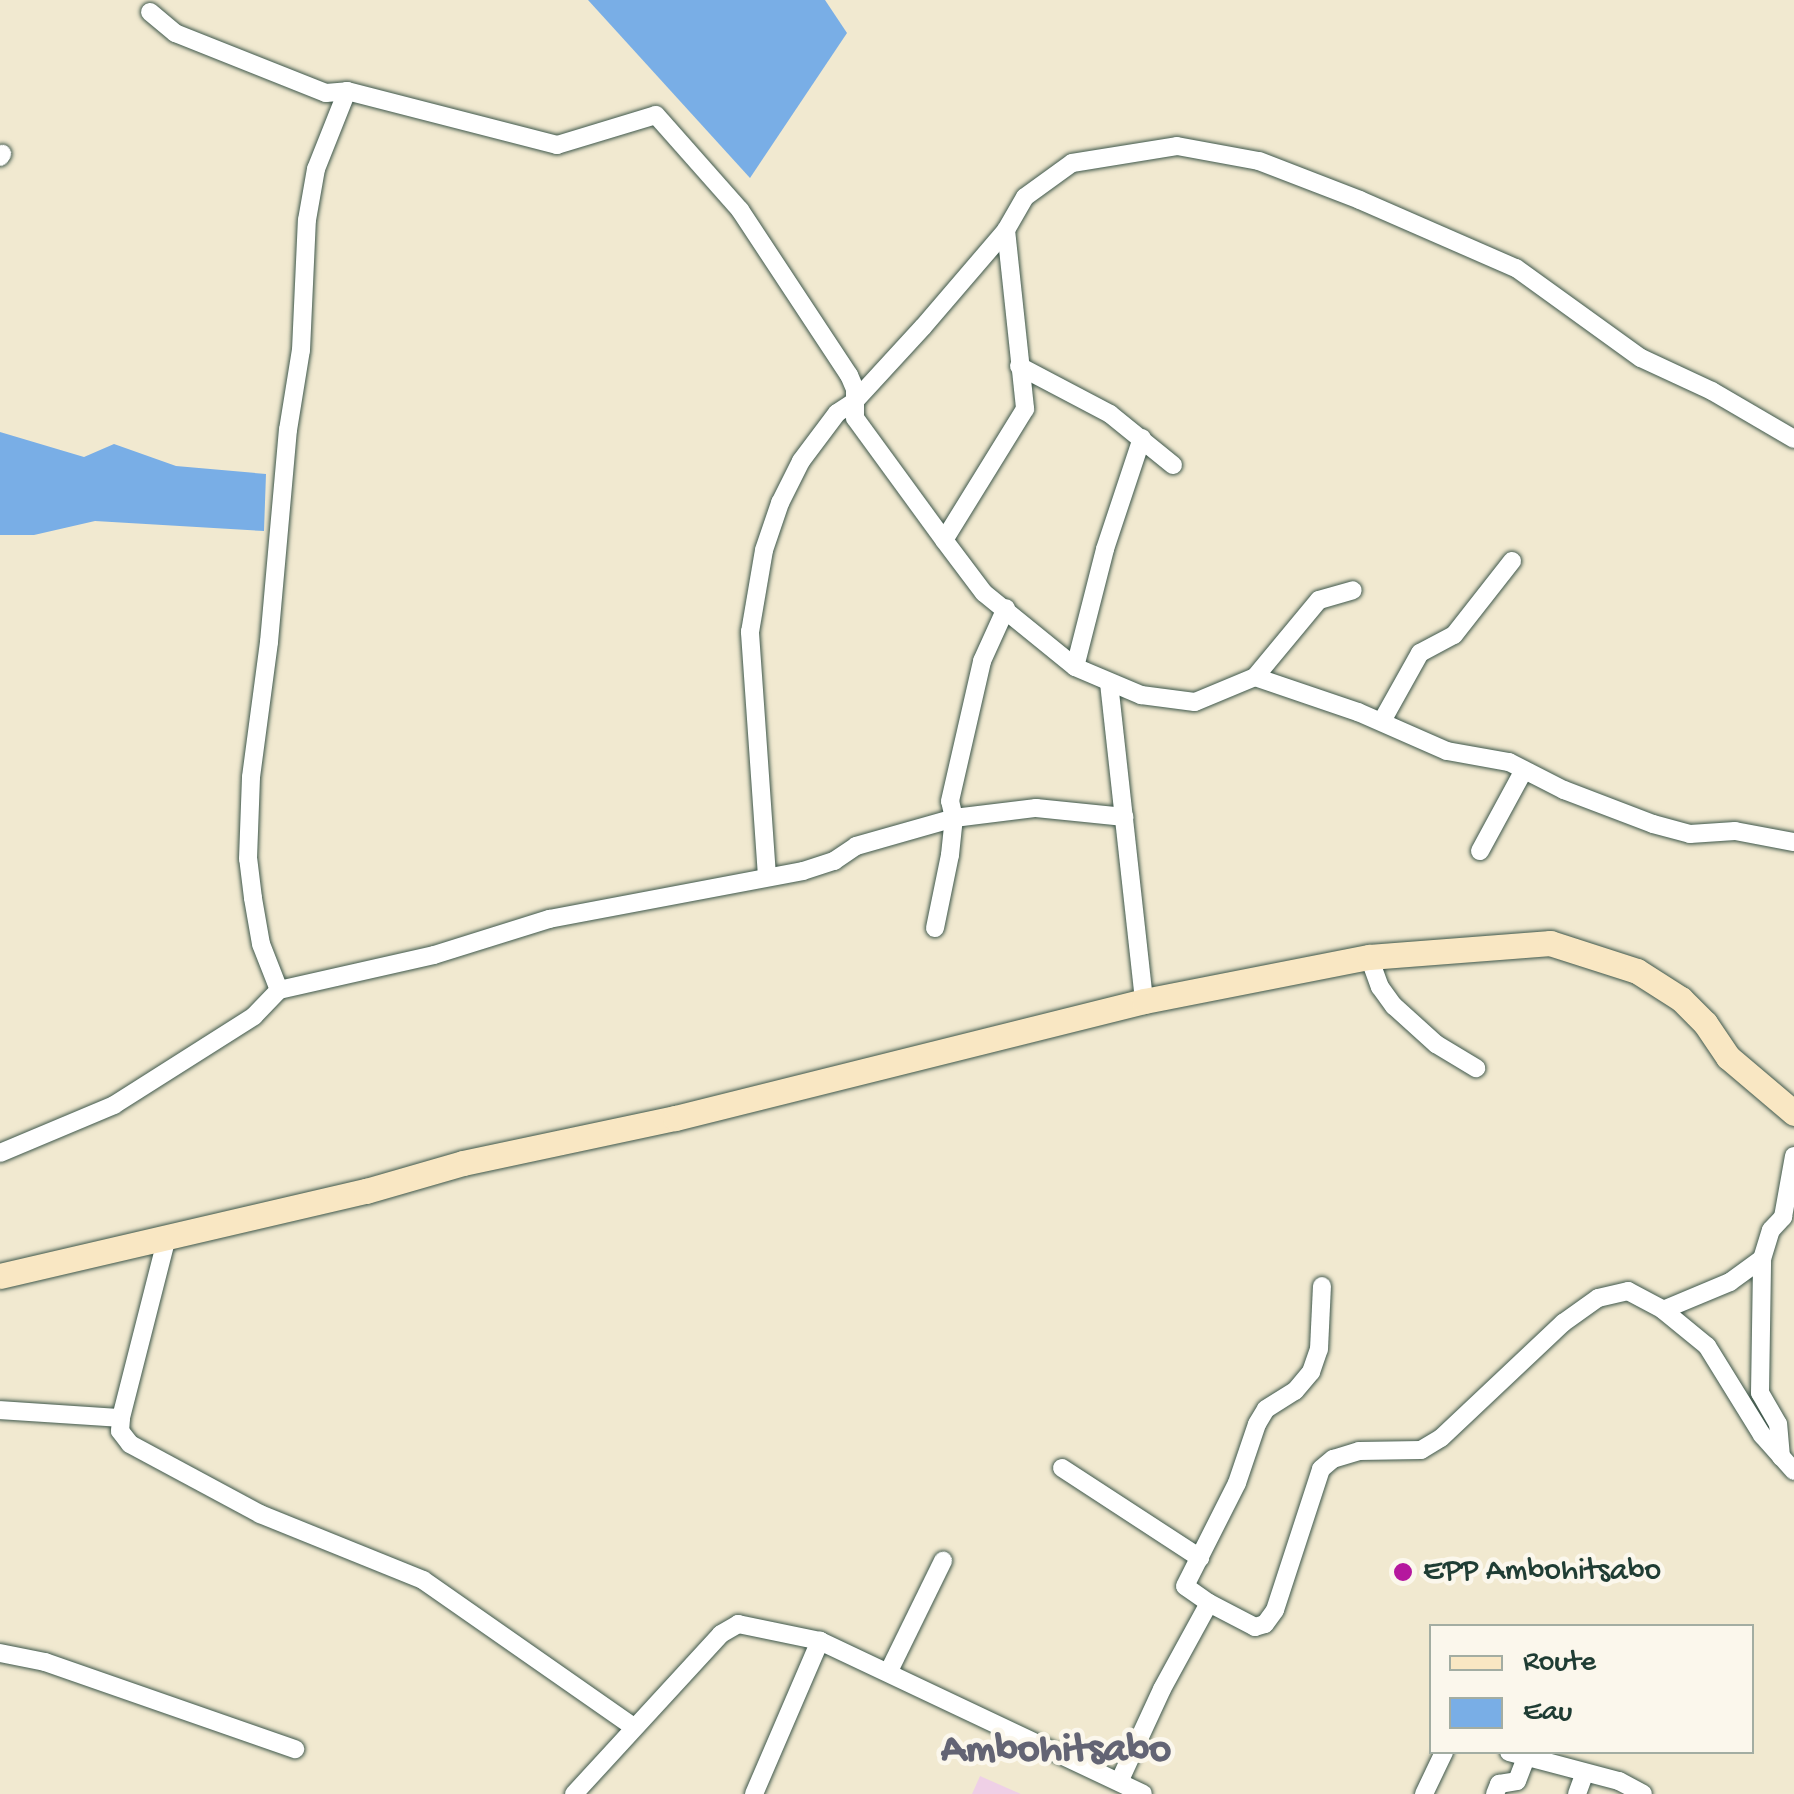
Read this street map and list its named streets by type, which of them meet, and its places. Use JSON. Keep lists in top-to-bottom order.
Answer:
{
  "districts": ["Ambohitsabo"],
  "places": ["EPP Ambohitsabo"],
  "legend": ["Route", "Eau"]
}
